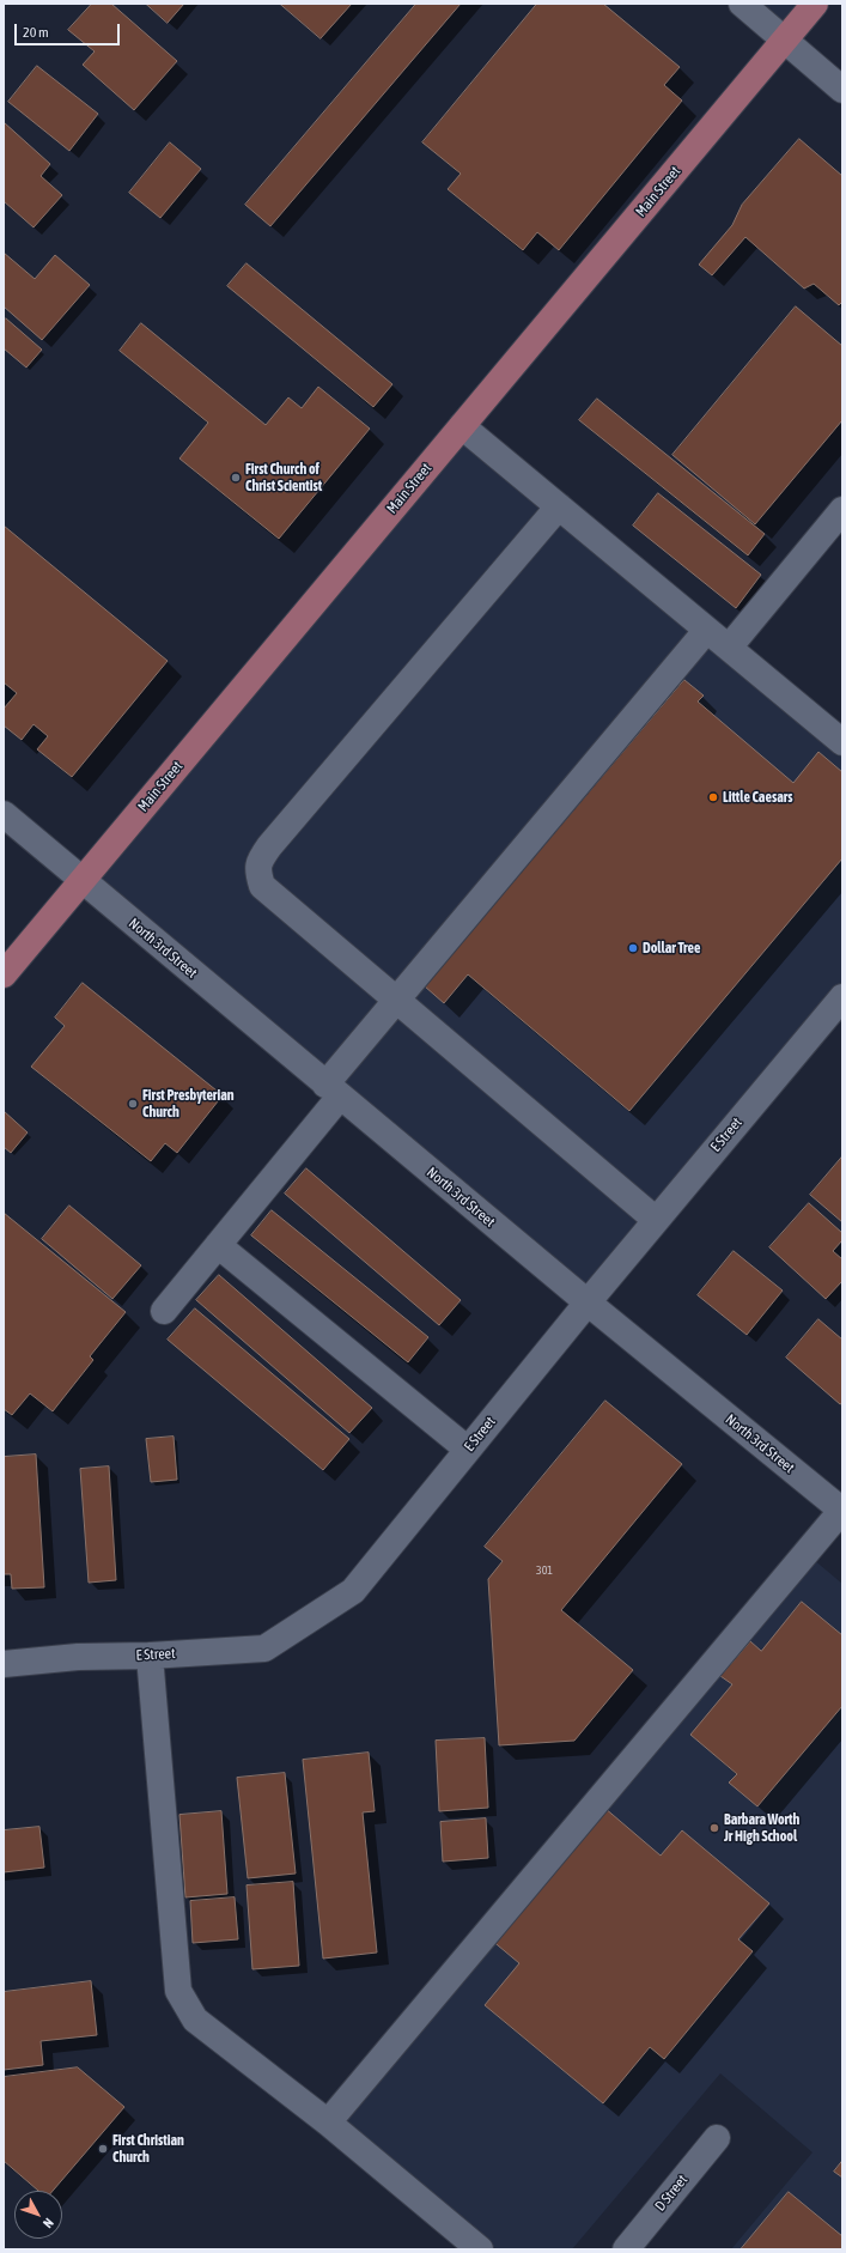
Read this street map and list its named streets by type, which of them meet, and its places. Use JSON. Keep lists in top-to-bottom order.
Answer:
{
  "streets": {
    "main road": ["Main Street"],
    "street": ["North 3rd Street", "E Street", "D Street"]
  },
  "crossings": [
    ["Main Street", "North 3rd Street"],
    ["North 3rd Street", "E Street"]
  ],
  "places": [
    "First Church of Christ Scientist",
    "Little Caesars",
    "Dollar Tree",
    "First Presbyterian Church",
    "Barbara Worth Jr High School",
    "First Christian Church"
  ],
  "house_numbers": ["301"],
  "scale_bar": "20 m",
  "north": "bottom right"
}
